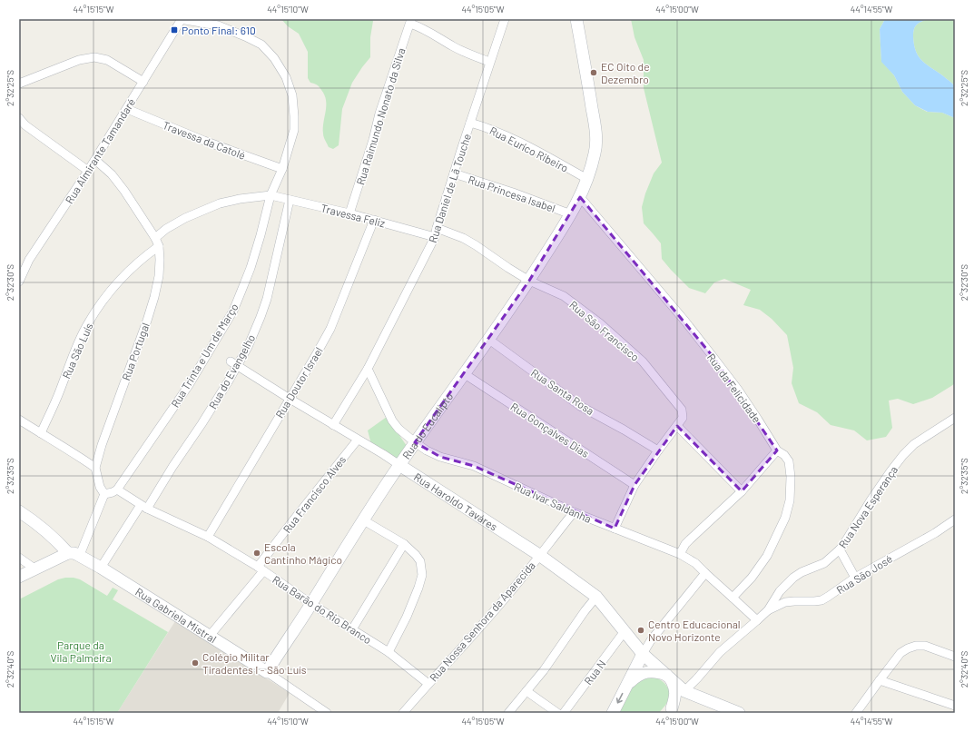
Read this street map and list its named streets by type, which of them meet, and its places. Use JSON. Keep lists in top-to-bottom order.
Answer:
{
  "streets": {
    "street": [
      "Rua Raimundo Nonato da Silva",
      "Travessa da Catolé",
      "Rua Euríco Ribeiro",
      "Rua Almirante Tamandaré",
      "Rua Daniel de Lã Touche",
      "Rua Princesa Isabel",
      "Travessa Feliz",
      "Rua São Francisco",
      "Rua São Luís",
      "Rua Portugal",
      "Rua Trinta e Um de Março",
      "Rua do Evangelho",
      "Rua Doutor Israel",
      "Rua da Felicidade",
      "Rua Santa Rosa",
      "Rua do Eucalípto",
      "Rua Gonçalves Dias",
      "Rua Francisco Alves",
      "Rua Haroldo Taváres",
      "Rua Ivar Saldanha",
      "Rua Nova Esperança",
      "Rua São José",
      "Rua Barão do Rio Branco",
      "Rua Gabriela Mistral",
      "Rua Nossa Senhora da Aparecida",
      "Rua N"
    ]
  },
  "crossings": [
    ["Rua Raimundo Nonato da Silva", "Travessa Feliz"],
    ["Travessa da Catolé", "Rua Almirante Tamandaré"],
    ["Travessa da Catolé", "Rua Trinta e Um de Março"],
    ["Rua Euríco Ribeiro", "Rua Daniel de Lã Touche"],
    ["Rua Euríco Ribeiro", "Rua do Eucalípto"],
    ["Rua Almirante Tamandaré", "Rua Trinta e Um de Março"],
    ["Rua Daniel de Lã Touche", "Rua Princesa Isabel"],
    ["Rua Daniel de Lã Touche", "Travessa Feliz"],
    ["Rua Daniel de Lã Touche", "Rua São Francisco"],
    ["Rua Daniel de Lã Touche", "Rua Haroldo Taváres"],
    ["Rua Daniel de Lã Touche", "Rua Ivar Saldanha"],
    ["Rua Princesa Isabel", "Rua do Eucalípto"],
    ["Travessa Feliz", "Rua São Luís"],
    ["Travessa Feliz", "Rua Trinta e Um de Março"],
    ["Travessa Feliz", "Rua do Evangelho"],
    ["Travessa Feliz", "Rua Doutor Israel"],
    ["Rua São Francisco", "Rua do Eucalípto"],
    ["Rua São Luís", "Rua Portugal"],
    ["Rua São Luís", "Rua Trinta e Um de Março"],
    ["Rua Trinta e Um de Março", "Rua Barão do Rio Branco"],
    ["Rua do Evangelho", "Rua Haroldo Taváres"],
    ["Rua do Evangelho", "Rua Barão do Rio Branco"],
    ["Rua do Evangelho", "Rua Gabriela Mistral"],
    ["Rua Doutor Israel", "Rua Haroldo Taváres"],
    ["Rua Doutor Israel", "Rua Barão do Rio Branco"],
    ["Rua da Felicidade", "Rua do Eucalípto"],
    ["Rua da Felicidade", "Rua Ivar Saldanha"],
    ["Rua Santa Rosa", "Rua do Eucalípto"],
    ["Rua do Eucalípto", "Rua Gonçalves Dias"],
    ["Rua do Eucalípto", "Rua Haroldo Taváres"],
    ["Rua do Eucalípto", "Rua Ivar Saldanha"],
    ["Rua do Eucalípto", "Rua Barão do Rio Branco"],
    ["Rua do Eucalípto", "Rua Gabriela Mistral"],
    ["Rua Francisco Alves", "Rua Haroldo Taváres"],
    ["Rua Francisco Alves", "Rua Barão do Rio Branco"],
    ["Rua Francisco Alves", "Rua Gabriela Mistral"],
    ["Rua Haroldo Taváres", "Rua Nossa Senhora da Aparecida"],
    ["Rua Haroldo Taváres", "Rua N"],
    ["Rua Ivar Saldanha", "Rua Nossa Senhora da Aparecida"],
    ["Rua Nova Esperança", "Rua São José"],
    ["Rua Barão do Rio Branco", "Rua Nossa Senhora da Aparecida"]
  ],
  "parks": ["Parque da Vila Palmeira"],
  "places": {
    "transit": ["Ponto Final: 610"],
    "other": [
      "EC Oito de Dezembro",
      "Escola Cantinho Mágico",
      "Centro Educacional Novo Horizonte",
      "Colégio Militar Tiradentes I - São Luís"
    ]
  },
  "coordinates": [
    "44°15'15\"W",
    "44°15'10\"W",
    "44°15'05\"W",
    "44°15'00\"W",
    "44°14'55\"W",
    "2°32'25\"S",
    "2°32'30\"S",
    "2°32'35\"S",
    "2°32'40\"S"
  ]
}
